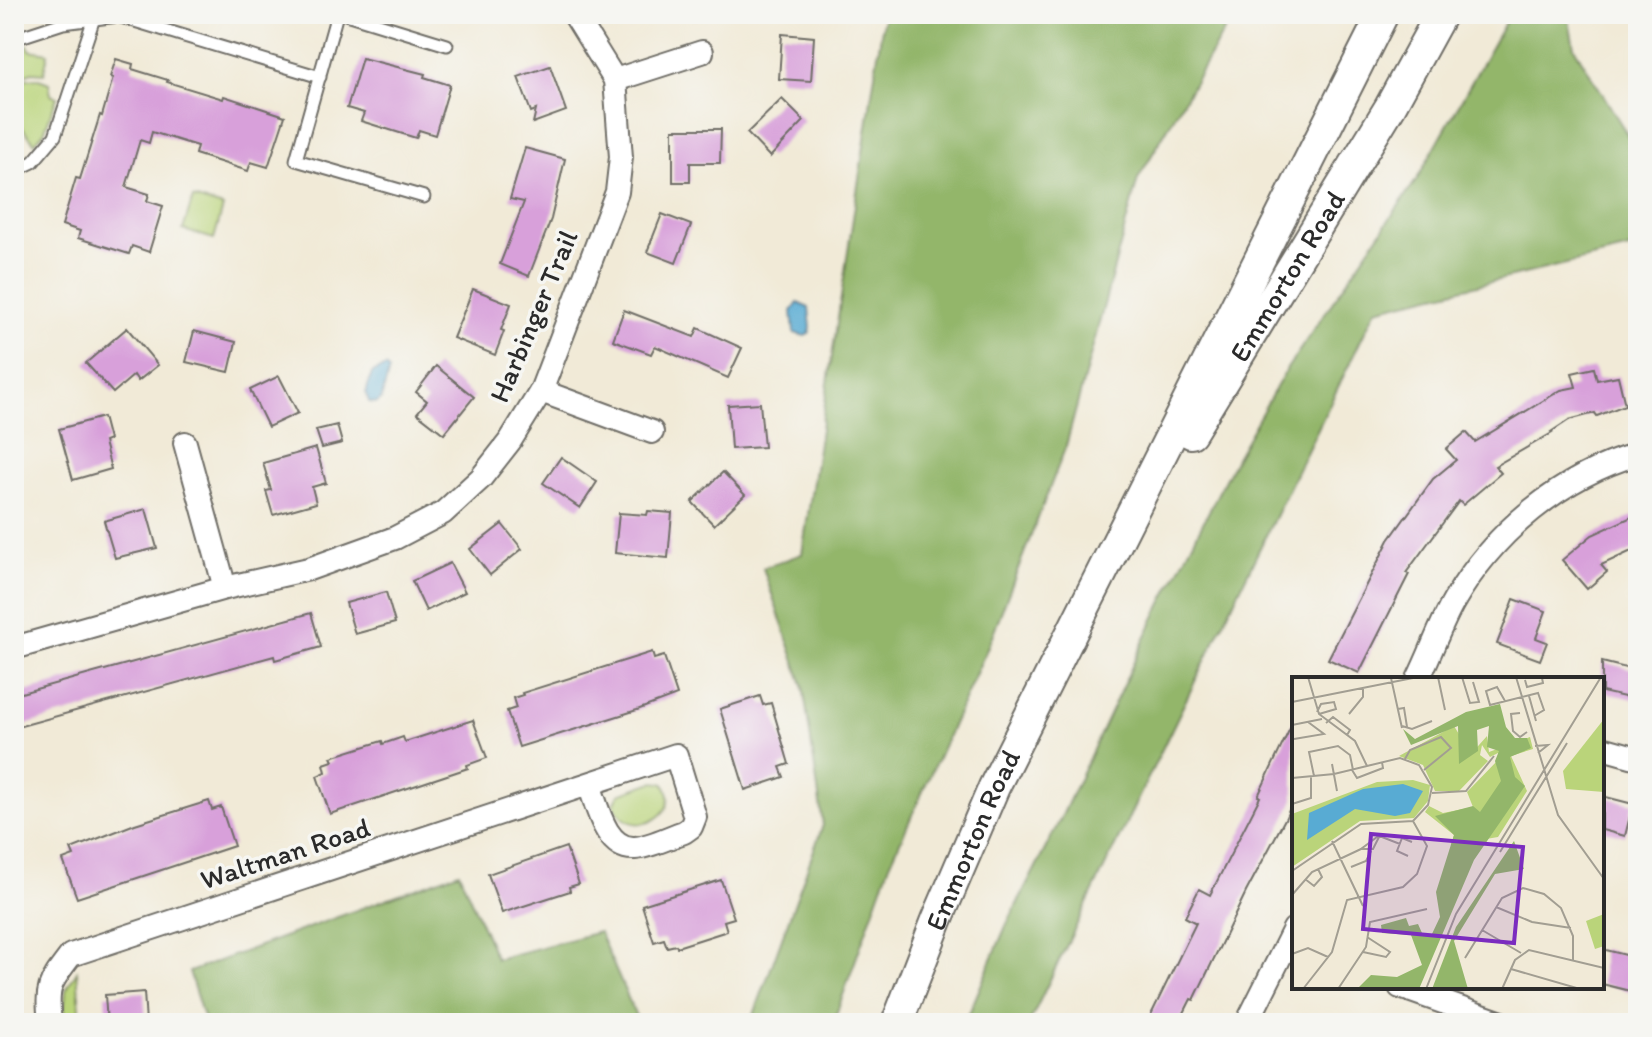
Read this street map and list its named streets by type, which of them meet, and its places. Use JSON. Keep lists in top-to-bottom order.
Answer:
{
  "streets": {
    "main road": ["Emmorton Road"],
    "street": ["Harbinger Trail", "Waltman Road"]
  }
}
